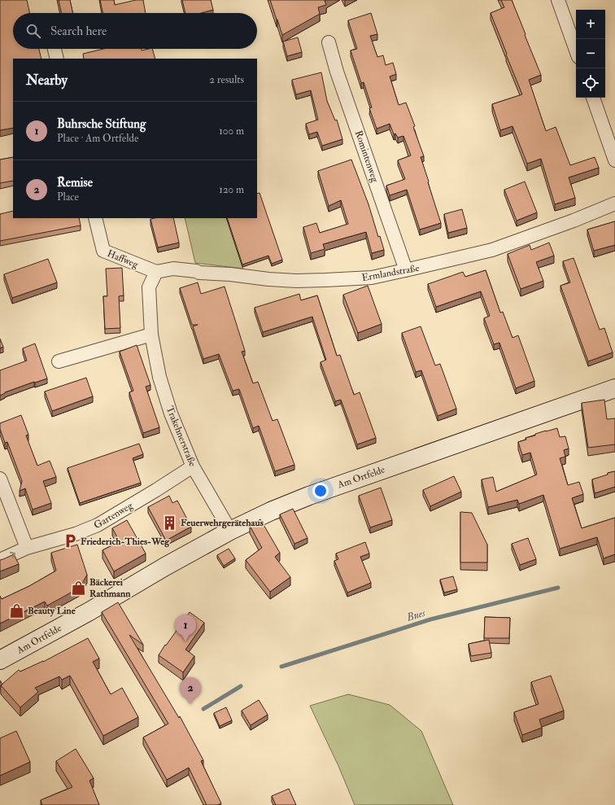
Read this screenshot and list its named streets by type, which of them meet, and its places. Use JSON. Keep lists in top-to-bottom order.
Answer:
{
  "streets": {
    "main road": ["Am Ortfelde"],
    "street": [
      "Romintenweg",
      "Haffweg",
      "Ermlandstraße",
      "Trakehnerstraße",
      "Gartenweg"
    ]
  },
  "crossings": [
    ["Romintenweg", "Ermlandstraße"],
    ["Haffweg", "Ermlandstraße"],
    ["Haffweg", "Trakehnerstraße"],
    ["Ermlandstraße", "Trakehnerstraße"],
    ["Trakehnerstraße", "Am Ortfelde"],
    ["Trakehnerstraße", "Gartenweg"]
  ],
  "water": ["Bues"],
  "places": {
    "building": ["Feuerwehrgerätehaus"],
    "parking": ["Friederich-Thies-Weg"],
    "shop": ["Bäckerei Rathmann", "Beauty Line"]
  },
  "page": {
    "map_buttons": ["+", "−"],
    "search": "Search here",
    "heading": ["Nearby", "2 results"],
    "list": [
      {
        "mark": "1",
        "name": "Buhrsche Stiftung",
        "note": "Place · Am Ortfelde",
        "value": "100 m"
      },
      {
        "mark": "2",
        "name": "Remise",
        "note": "Place",
        "value": "120 m"
      }
    ],
    "pins": ["1", "2"]
  }
}
